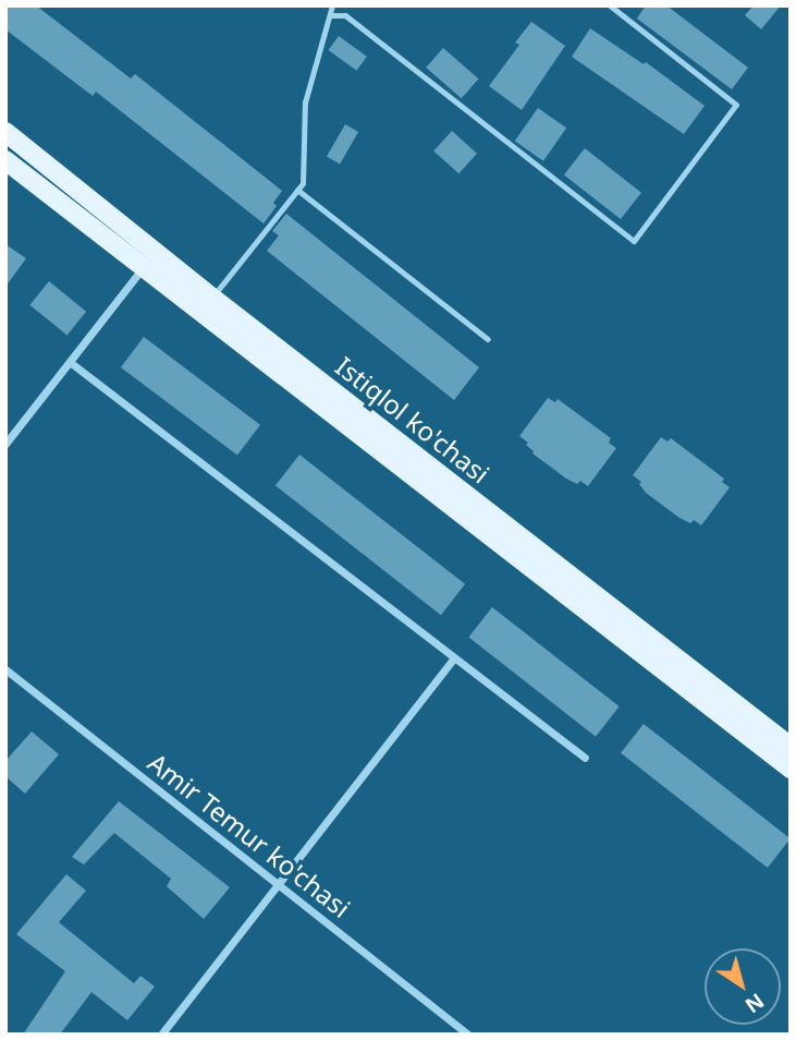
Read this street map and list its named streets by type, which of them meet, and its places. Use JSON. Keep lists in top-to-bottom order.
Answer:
{
  "streets": {
    "main road": ["Istiqlol ko'chasi"],
    "street": ["Amir Temur ko'chasi"]
  },
  "north": "bottom right"
}
